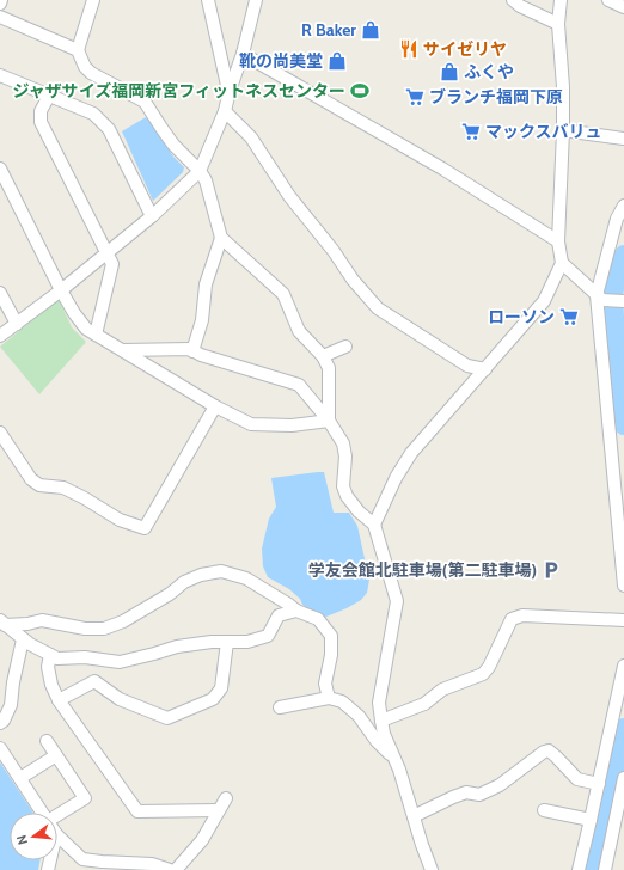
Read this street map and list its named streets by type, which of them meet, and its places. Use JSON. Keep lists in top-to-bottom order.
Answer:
{
  "places": {
    "shop": ["R Baker", "靴の尚美堂", "ふくや"],
    "restaurant": ["サイゼリヤ"],
    "sports": ["ジャザサイズ福岡新宮フィットネスセンター"],
    "supermarket": ["ブランチ福岡下原", "マックスバリュ", "ローソン"],
    "parking": ["学友会館北駐車場(第二駐車場)"]
  },
  "north": "left"
}
